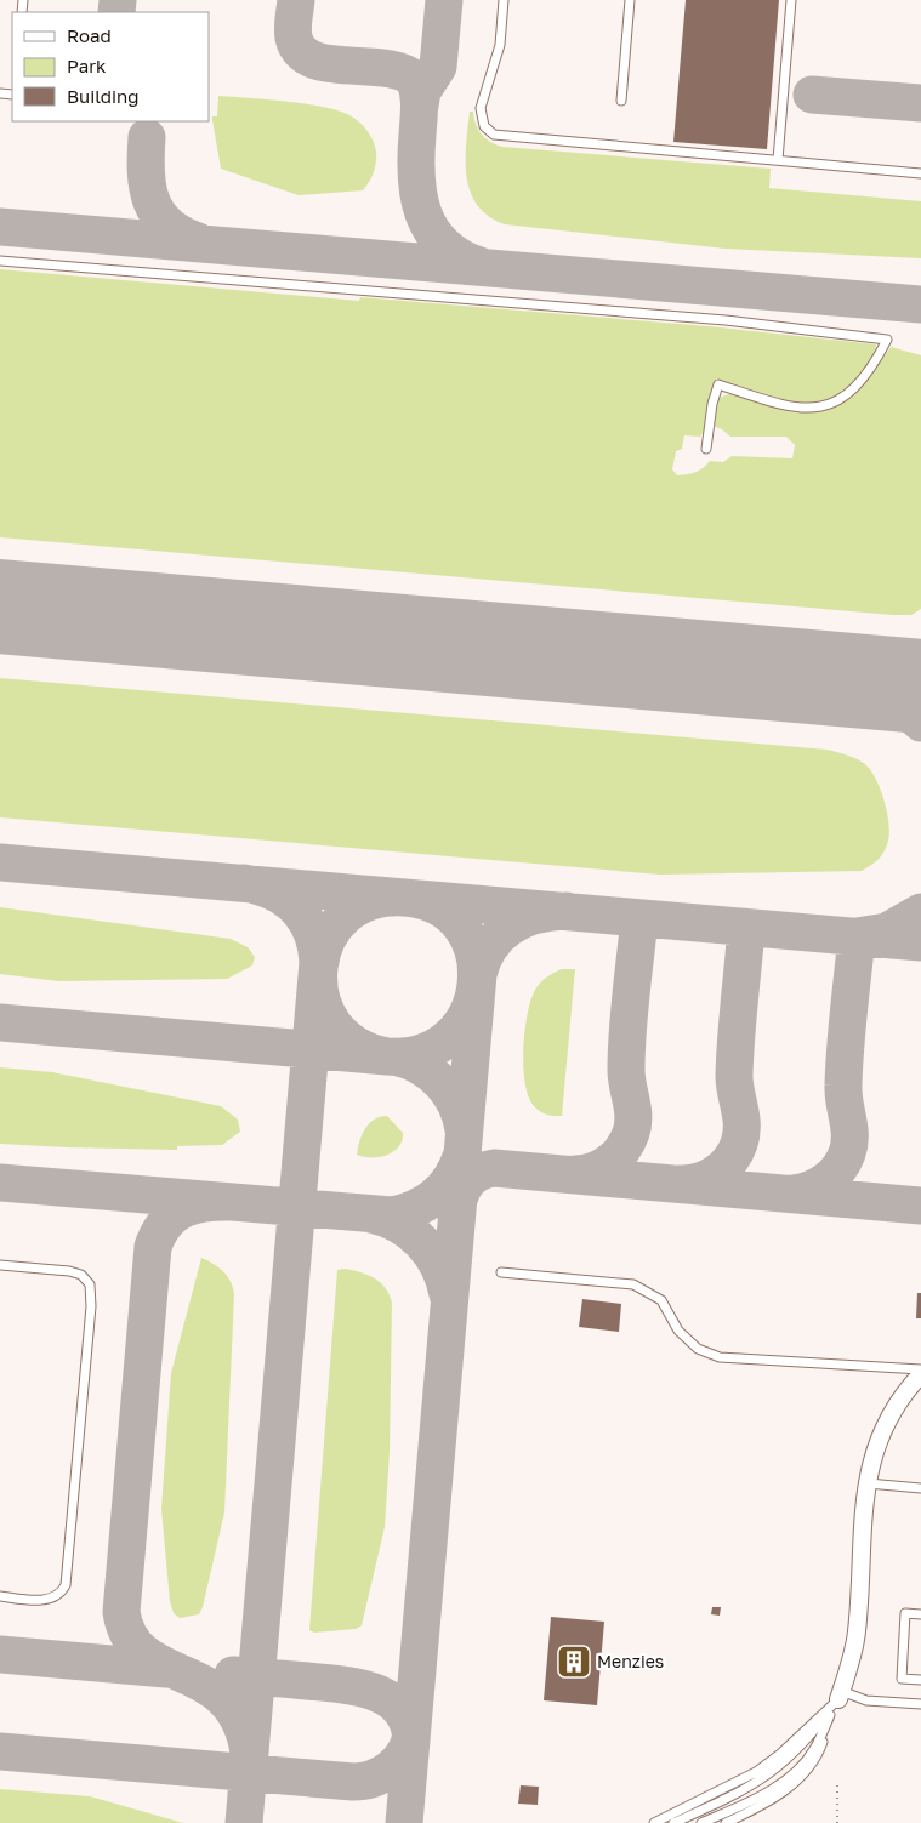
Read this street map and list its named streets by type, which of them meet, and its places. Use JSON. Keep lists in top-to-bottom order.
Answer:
{
  "places": {
    "building": ["Menzies"]
  },
  "legend": ["Road", "Park", "Building"]
}
